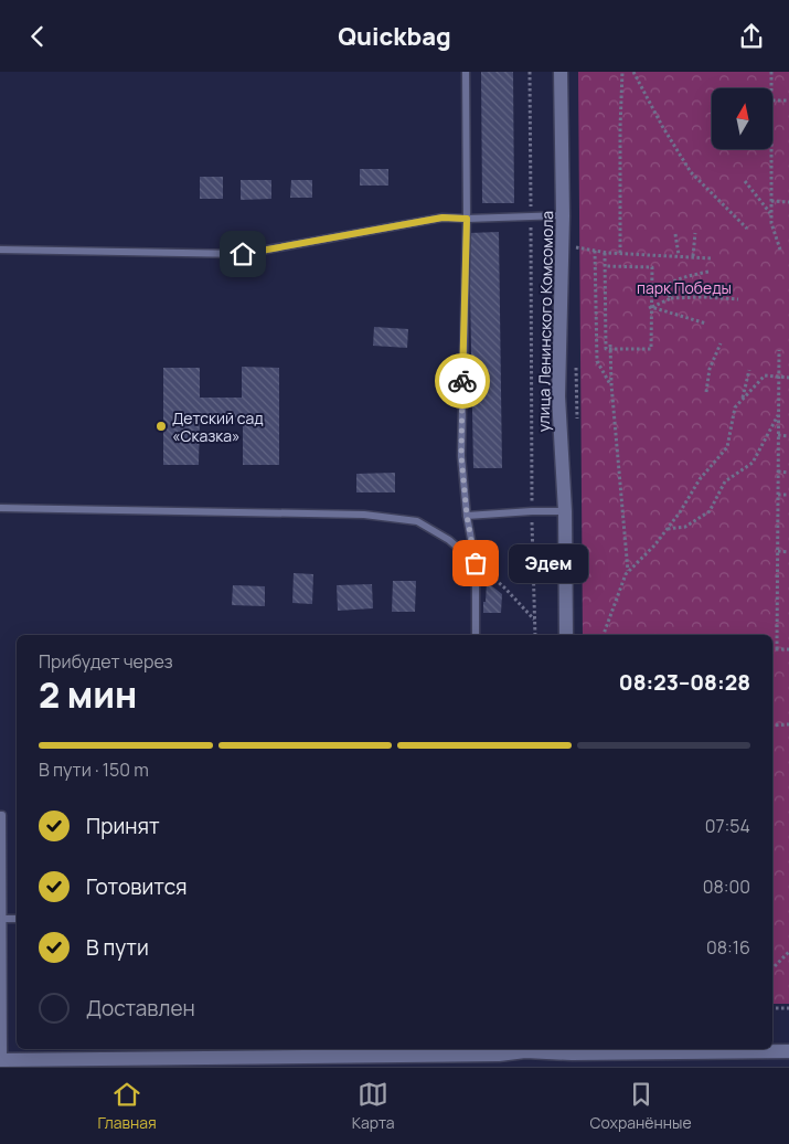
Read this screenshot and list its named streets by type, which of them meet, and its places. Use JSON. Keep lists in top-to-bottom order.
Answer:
{
  "streets": {
    "street": ["улица Ленинского Комсомола"]
  },
  "parks": ["парк Победы"],
  "places": ["Детский сад «Сказка»", "Эдем"],
  "north": "top",
  "page": {
    "header": "Quickbag",
    "bubble": "Эдем",
    "heading": ["2 мин", "Прибудет через", "08:23–08:28"],
    "bar": "В пути · 150 m",
    "list": [
      ["Принят", "07:54"],
      ["Готовится", "08:00"],
      ["В пути", "08:16"],
      "Доставлен"
    ],
    "tabs": ["Главная", "Карта", "Сохранённые"]
  }
}
